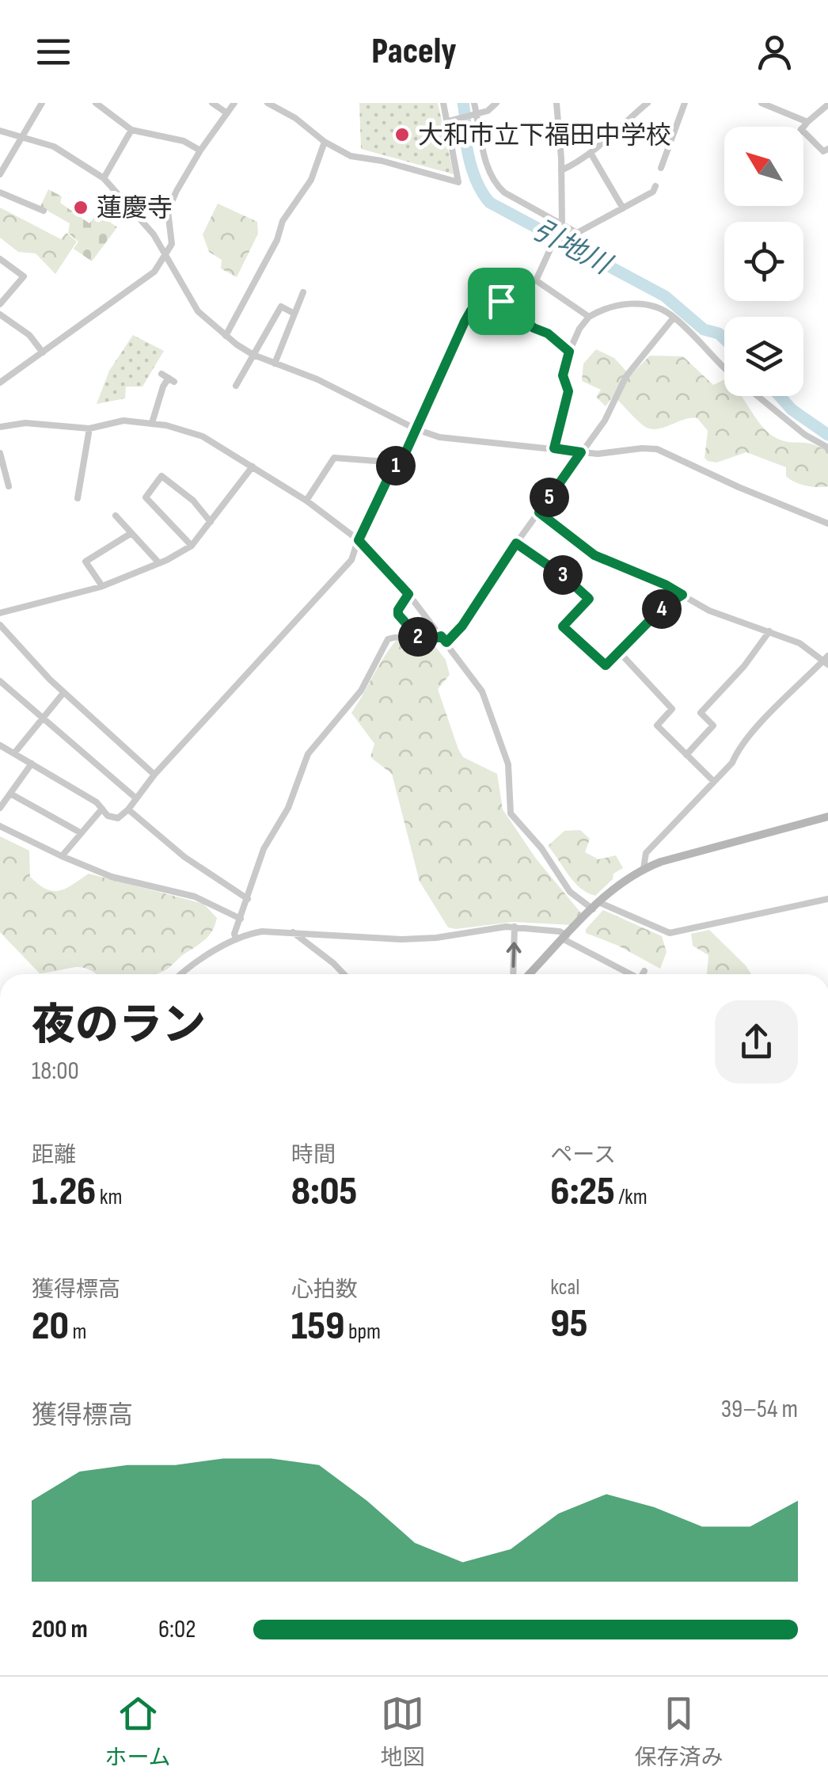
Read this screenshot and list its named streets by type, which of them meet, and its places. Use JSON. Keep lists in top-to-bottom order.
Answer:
{
  "water": ["引地川"],
  "places": ["大和市立下福田中学校", "蓮慶寺"],
  "north": "top left",
  "page": {
    "header": "Pacely",
    "pins": [
      "1",
      "5",
      "3",
      "4",
      "2"
    ],
    "heading": ["夜のラン", "18:00"],
    "stats": [
      ["距離", "1.26 km"],
      ["時間", "8:05"],
      ["ペース", "6:25 /km"],
      ["獲得標高", "20 m"],
      ["心拍数", "159 bpm"],
      ["kcal", "95"]
    ],
    "chart": ["獲得標高", "39–54 m"],
    "list": [
      {
        "name": "200 m",
        "note": "6:02"
      }
    ],
    "tabs": ["ホーム", "地図", "保存済み"]
  }
}
